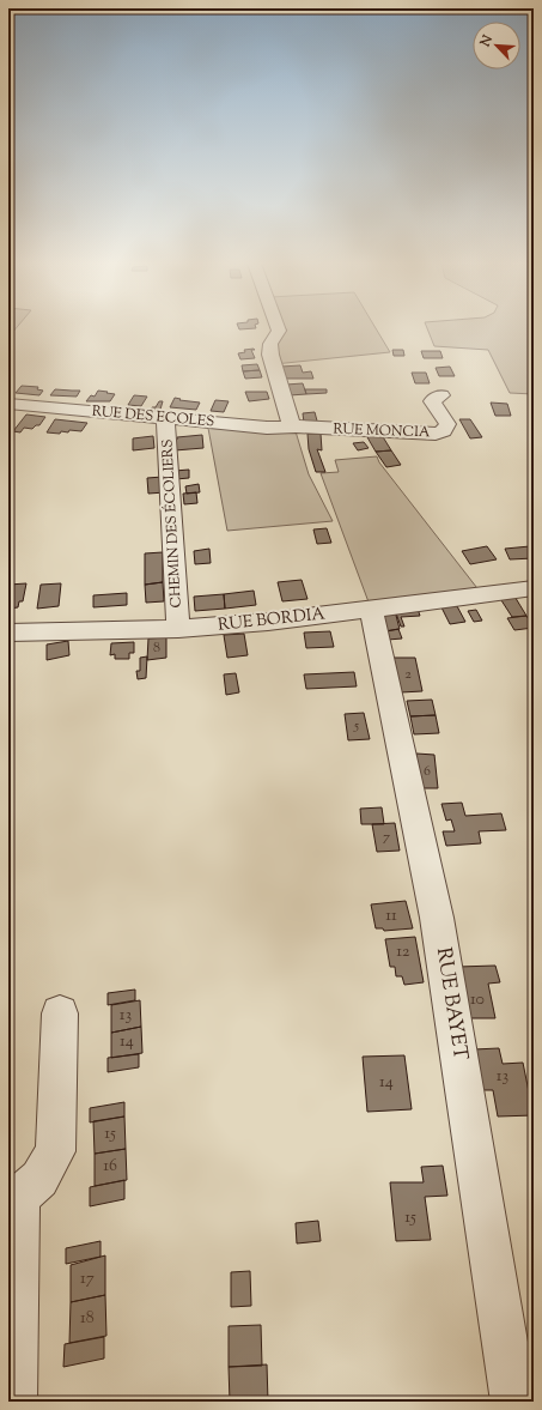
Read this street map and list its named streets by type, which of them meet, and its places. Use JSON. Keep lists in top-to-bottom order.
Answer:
{
  "streets": {
    "street": [
      "RUE DES ECOLES",
      "RUE MONCIA",
      "CHEMIN DES ÉCOLIERS",
      "RUE BORDIA",
      "RUE BAYET"
    ]
  },
  "crossings": [
    ["RUE DES ECOLES", "RUE MONCIA"],
    ["RUE DES ECOLES", "CHEMIN DES ÉCOLIERS"],
    ["CHEMIN DES ÉCOLIERS", "RUE BORDIA"],
    ["RUE BORDIA", "RUE BAYET"]
  ],
  "house_numbers": [
    "8",
    "2",
    "5",
    "6",
    "7",
    "11",
    "12",
    "10",
    "13",
    "14",
    "13",
    "14",
    "15",
    "16",
    "15",
    "17",
    "18"
  ],
  "north": "top left"
}
